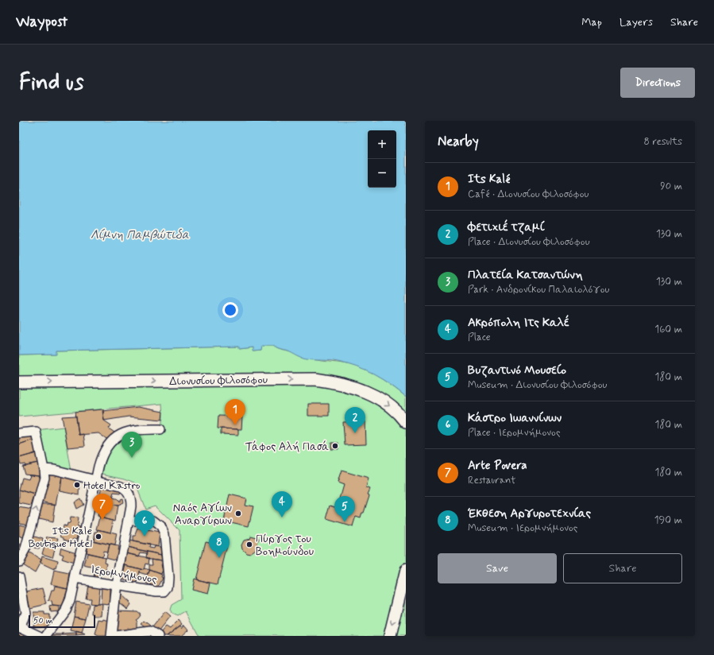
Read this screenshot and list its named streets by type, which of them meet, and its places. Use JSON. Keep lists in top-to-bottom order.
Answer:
{
  "streets": {
    "street": ["Διονυσίου Φιλοσόφου", "Ιερομνήμονος"]
  },
  "one_way": ["Διονυσίου Φιλοσόφου"],
  "water": ["Λίμνη Παμβώτιδα"],
  "places": [
    "Τάφος Αλή Πασά",
    "Hotel Kastro",
    "Ναός Αγίων Αναργύρων",
    "Its Kale Boutique Hotel",
    "Πύργος του Βοημούνδου"
  ],
  "scale_bar": "50 m",
  "page": {
    "header": "Waypost",
    "nav": ["Map", "Layers", "Share"],
    "buttons": [
      "Directions",
      ["Save", "Share"]
    ],
    "title": "Find us",
    "heading": ["Nearby", "8 results"],
    "map_buttons": ["+", "−"],
    "list": [
      {
        "mark": "1",
        "name": "Its Kalé",
        "note": "Café · Διονυσίου Φιλοσόφου",
        "value": "90 m"
      },
      {
        "mark": "2",
        "name": "Φετιχιέ τζαμί",
        "note": "Place · Διονυσίου Φιλοσόφου",
        "value": "130 m"
      },
      {
        "mark": "3",
        "name": "Πλατεία Κατσαντώνη",
        "note": "Park · Ανδρονίκου Παλαιολόγου",
        "value": "130 m"
      },
      {
        "mark": "4",
        "name": "Ακρόπολη Ιτς Καλέ",
        "note": "Place",
        "value": "160 m"
      },
      {
        "mark": "5",
        "name": "Βυζαντινό Μουσείο",
        "note": "Museum · Διονυσίου Φιλοσόφου",
        "value": "180 m"
      },
      {
        "mark": "6",
        "name": "Κάστρο Ιωαννίνων",
        "note": "Place · Ιερομνήμονος",
        "value": "180 m"
      },
      {
        "mark": "7",
        "name": "Arte Povera",
        "note": "Restaurant",
        "value": "180 m"
      },
      {
        "mark": "8",
        "name": "Έκθεση Αργυροτεχνίας",
        "note": "Museum · Ιερομνήμονος",
        "value": "190 m"
      }
    ],
    "pins": [
      "1",
      "2",
      "3",
      "4",
      "7",
      "5",
      "6",
      "8"
    ],
    "scale": "50 m"
  }
}
